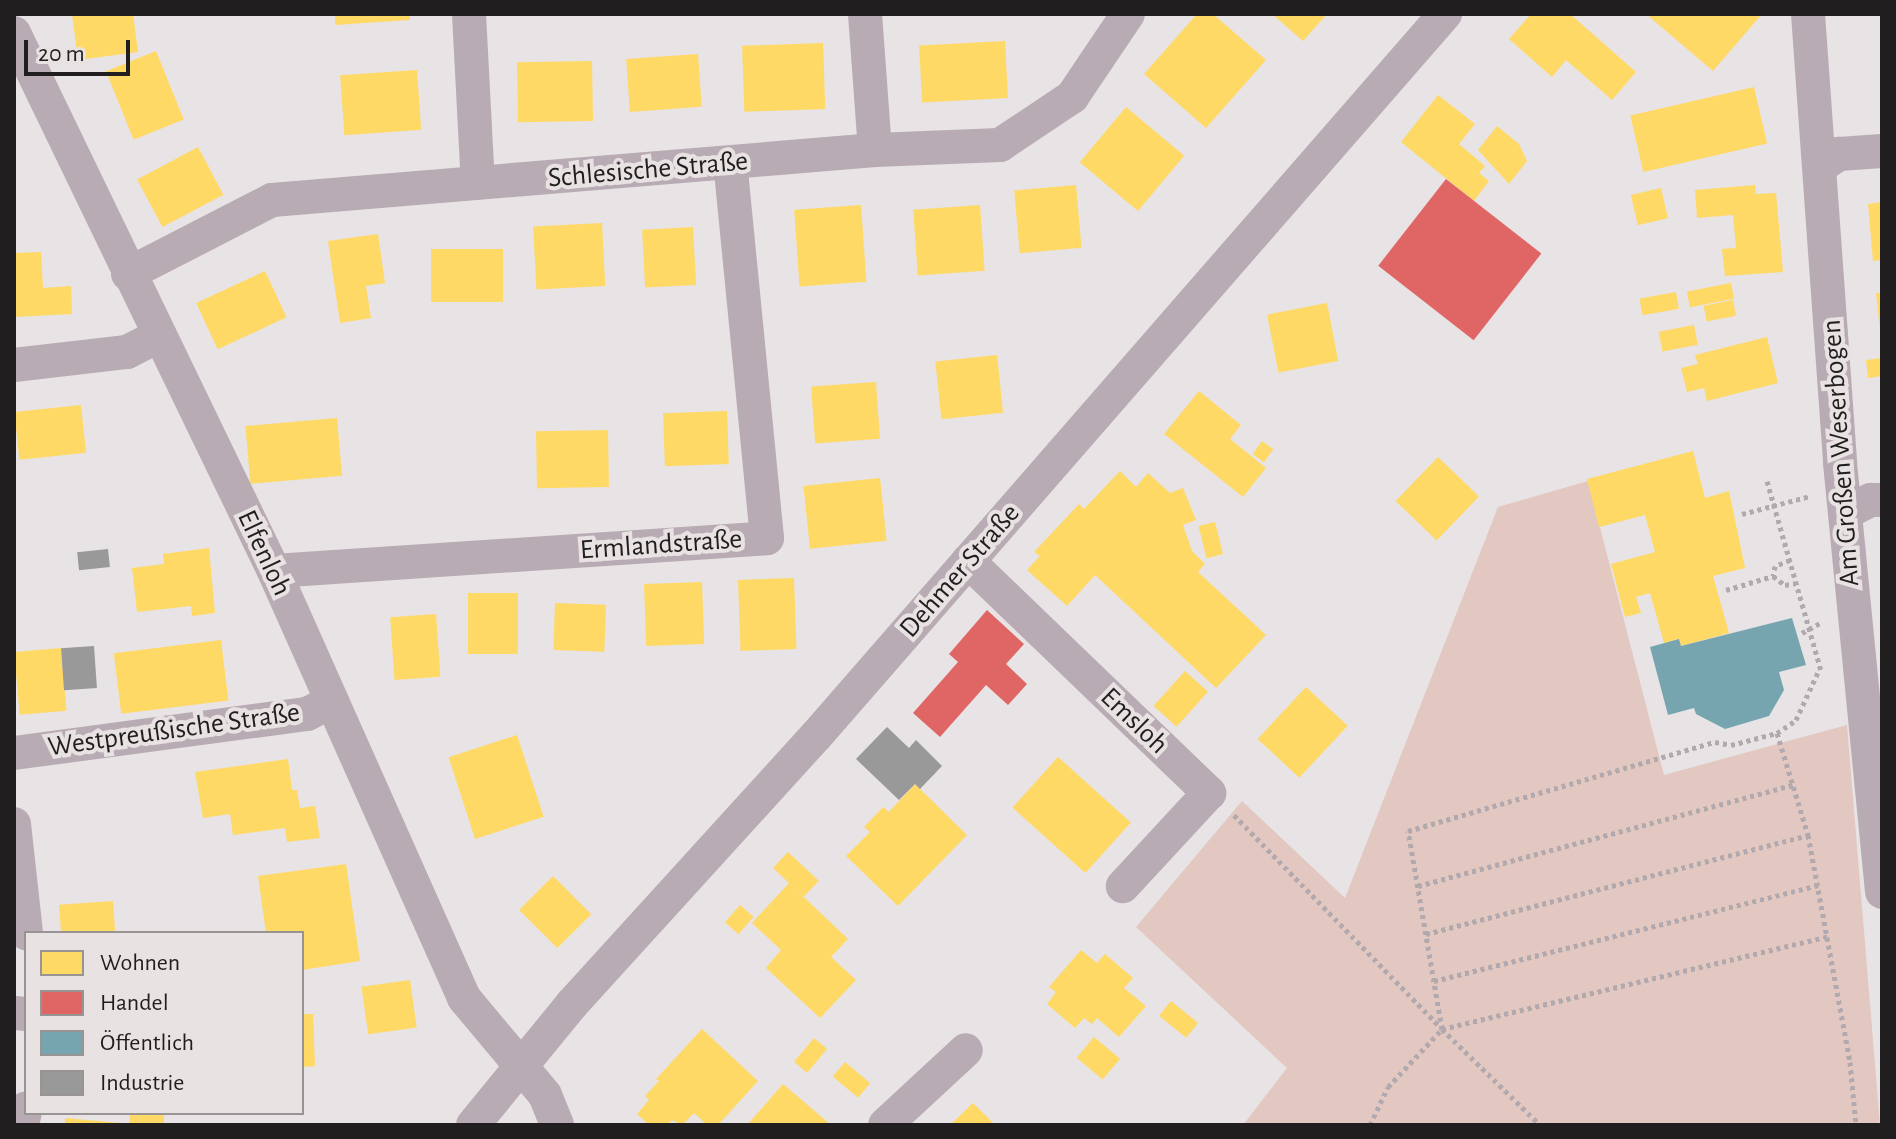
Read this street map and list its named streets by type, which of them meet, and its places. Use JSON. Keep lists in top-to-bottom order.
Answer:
{
  "streets": {
    "street": [
      "Schlesische Straße",
      "Am Großen Weserbogen",
      "Ermlandstraße",
      "Elfenloh",
      "Dehmer Straße",
      "Emsloh",
      "Westpreußische Straße"
    ]
  },
  "crossings": [
    ["Schlesische Straße", "Ermlandstraße"],
    ["Schlesische Straße", "Elfenloh"],
    ["Ermlandstraße", "Elfenloh"],
    ["Elfenloh", "Dehmer Straße"],
    ["Elfenloh", "Westpreußische Straße"],
    ["Dehmer Straße", "Emsloh"]
  ],
  "legend": [
    "Wohnen",
    "Handel",
    "Öffentlich",
    "Industrie"
  ],
  "scale_bar": "20 m"
}
